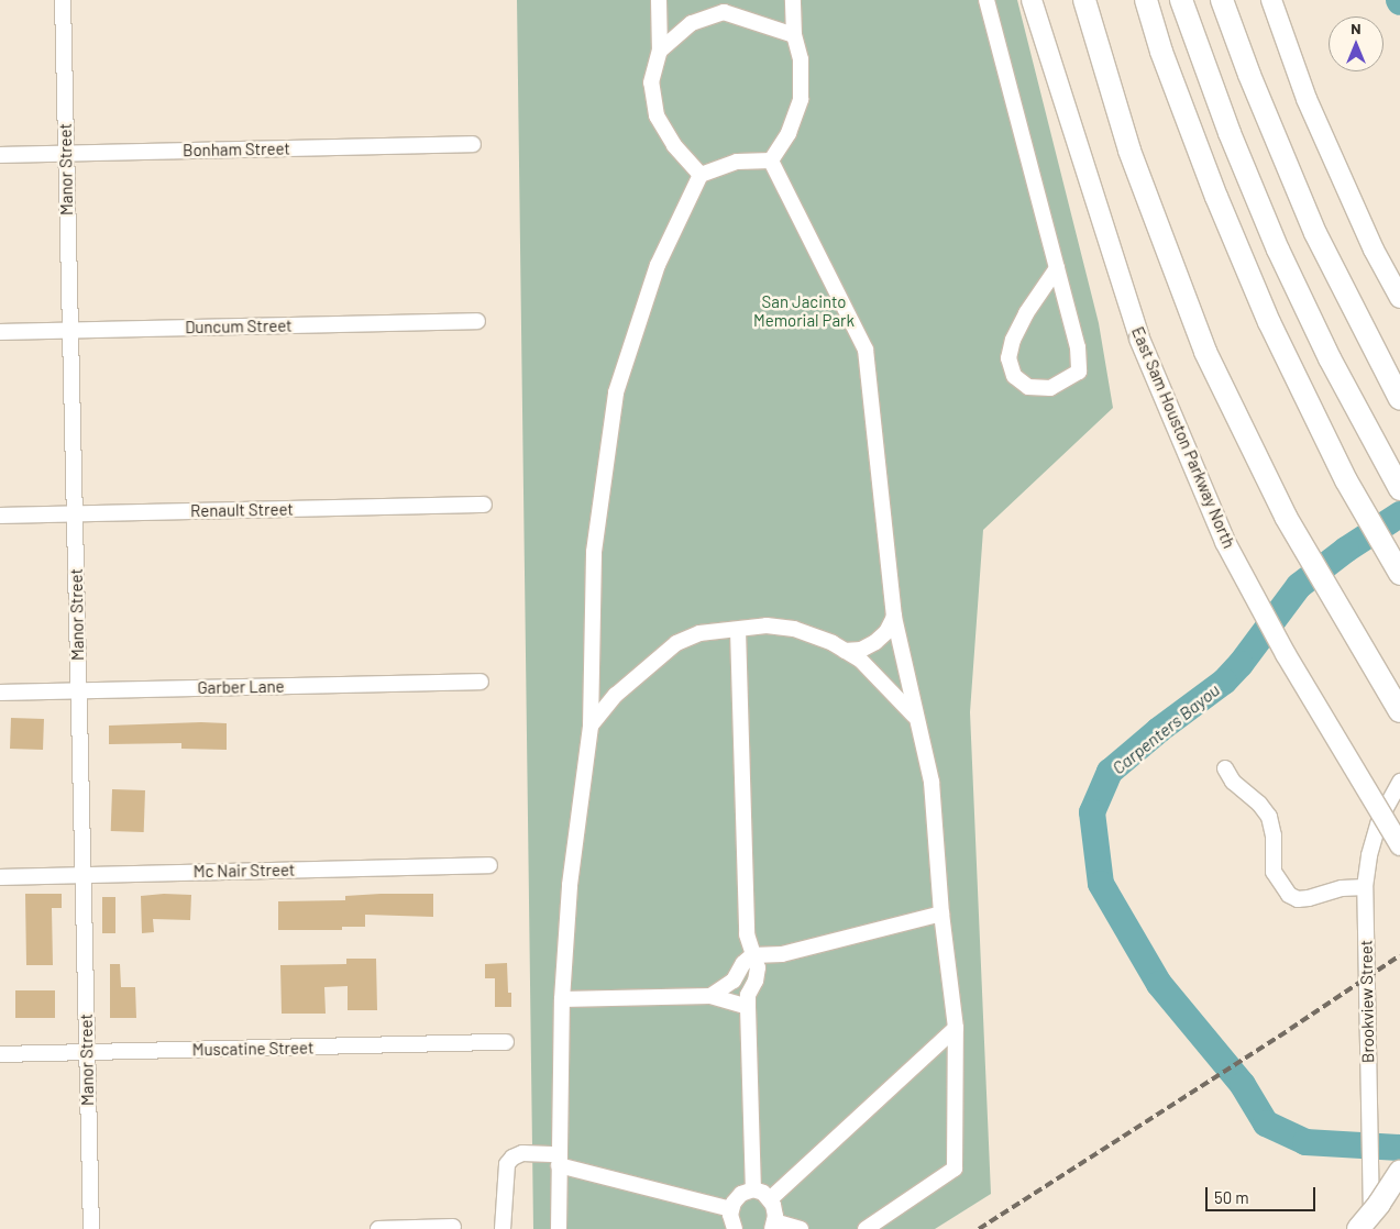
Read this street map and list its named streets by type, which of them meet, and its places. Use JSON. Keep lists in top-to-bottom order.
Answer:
{
  "streets": {
    "main road": ["East Sam Houston Parkway North"],
    "street": [
      "Bonham Street",
      "Manor Street",
      "Duncum Street",
      "Renault Street",
      "Garber Lane",
      "Mc Nair Street",
      "Brookview Street",
      "Muscatine Street"
    ]
  },
  "crossings": [
    ["Bonham Street", "Manor Street"],
    ["Manor Street", "Duncum Street"],
    ["Manor Street", "Renault Street"],
    ["Manor Street", "Garber Lane"],
    ["Manor Street", "Mc Nair Street"],
    ["Manor Street", "Muscatine Street"]
  ],
  "water": ["Carpenters Bayou"],
  "parks": ["San Jacinto Memorial Park"],
  "scale_bar": "50 m",
  "north": "top"
}
